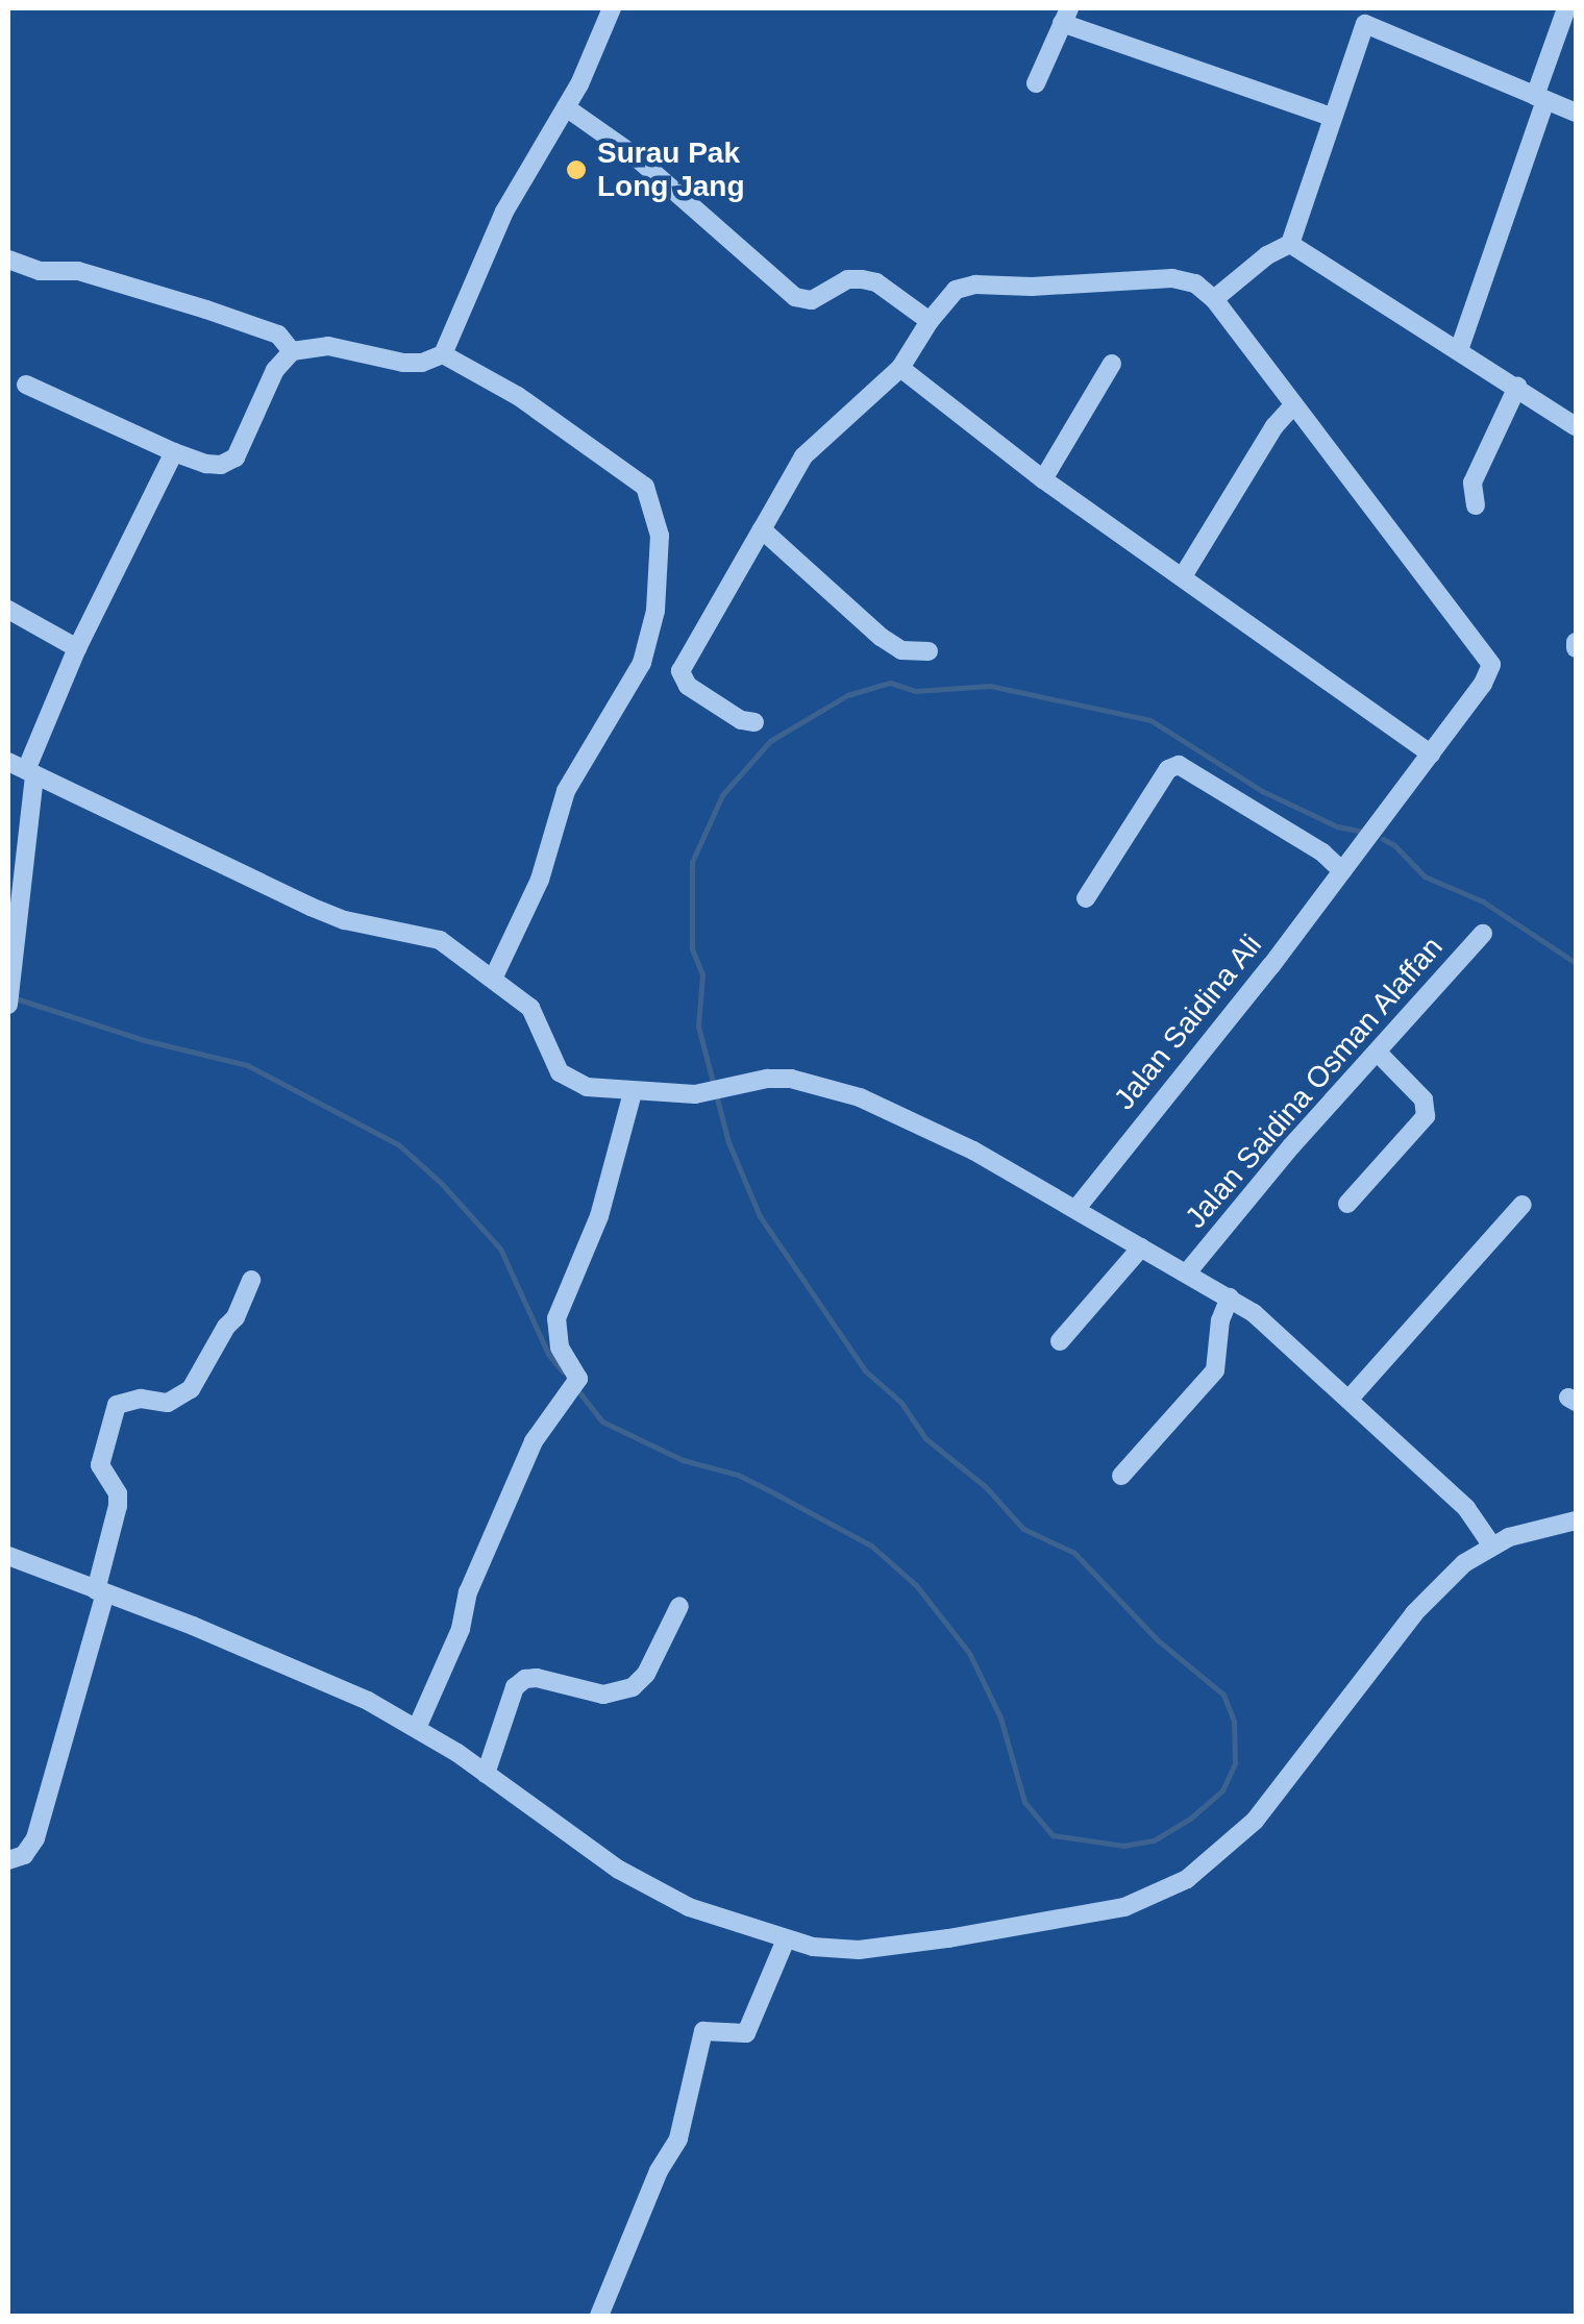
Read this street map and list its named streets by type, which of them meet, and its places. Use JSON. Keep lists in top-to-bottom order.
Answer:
{
  "streets": {
    "street": ["Jalan Saidina Ali", "Jalan Saidina Osman Alaffan"]
  },
  "places": ["Surau Pak Long Jang"]
}
